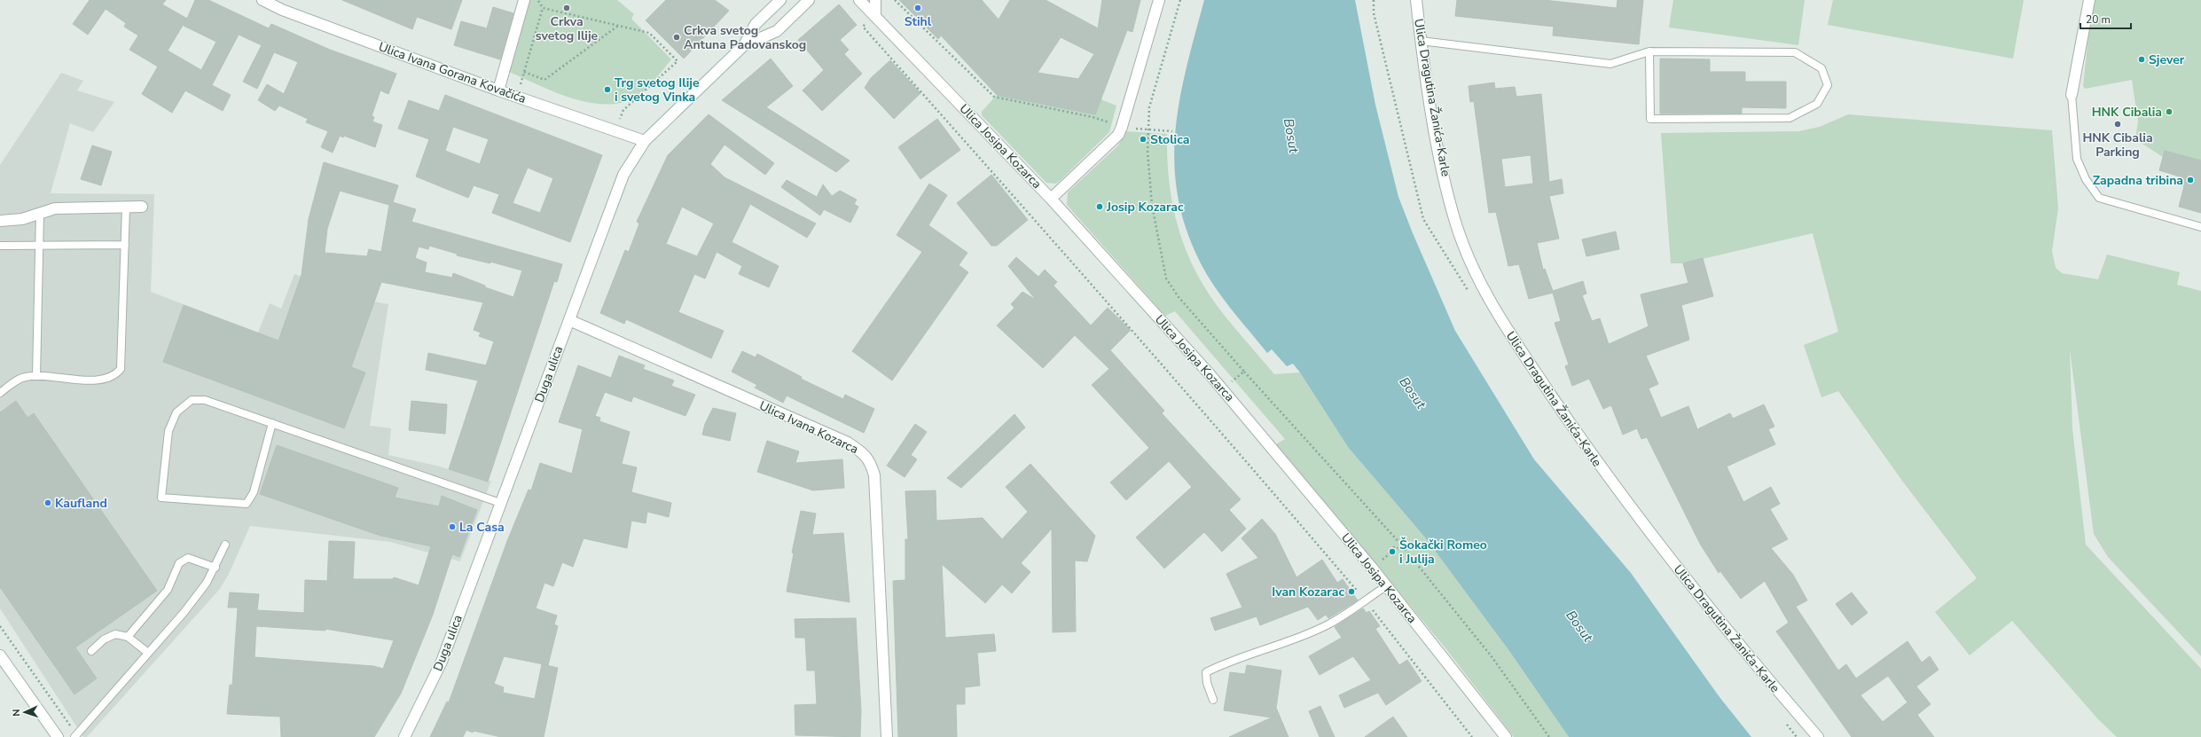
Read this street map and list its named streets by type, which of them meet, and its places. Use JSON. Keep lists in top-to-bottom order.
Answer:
{
  "streets": {
    "street": [
      "Ulica Ivana Gorana Kovačića",
      "Ulica Dragutina Žanića-Karle",
      "Ulica Josipa Kozarca",
      "Duga ulica",
      "Ulica Ivana Kozarca"
    ]
  },
  "crossings": [
    ["Ulica Ivana Gorana Kovačića", "Duga ulica"],
    ["Duga ulica", "Ulica Ivana Kozarca"]
  ],
  "water": ["Bosut"],
  "places": [
    "Crkva svetog Ilije",
    "Stihl",
    "Crkva svetog Antuna Padovanskog",
    "Sjever",
    "Trg svetog Ilije i svetog Vinka",
    "HNK Cibalia",
    "HNK Cibalia Parking",
    "Stolica",
    "Zapadna tribina",
    "Josip Kozarac",
    "Kaufland",
    "La Casa",
    "Šokački Romeo i Julija",
    "Ivan Kozarac"
  ],
  "scale_bar": "20 m",
  "north": "left"
}
